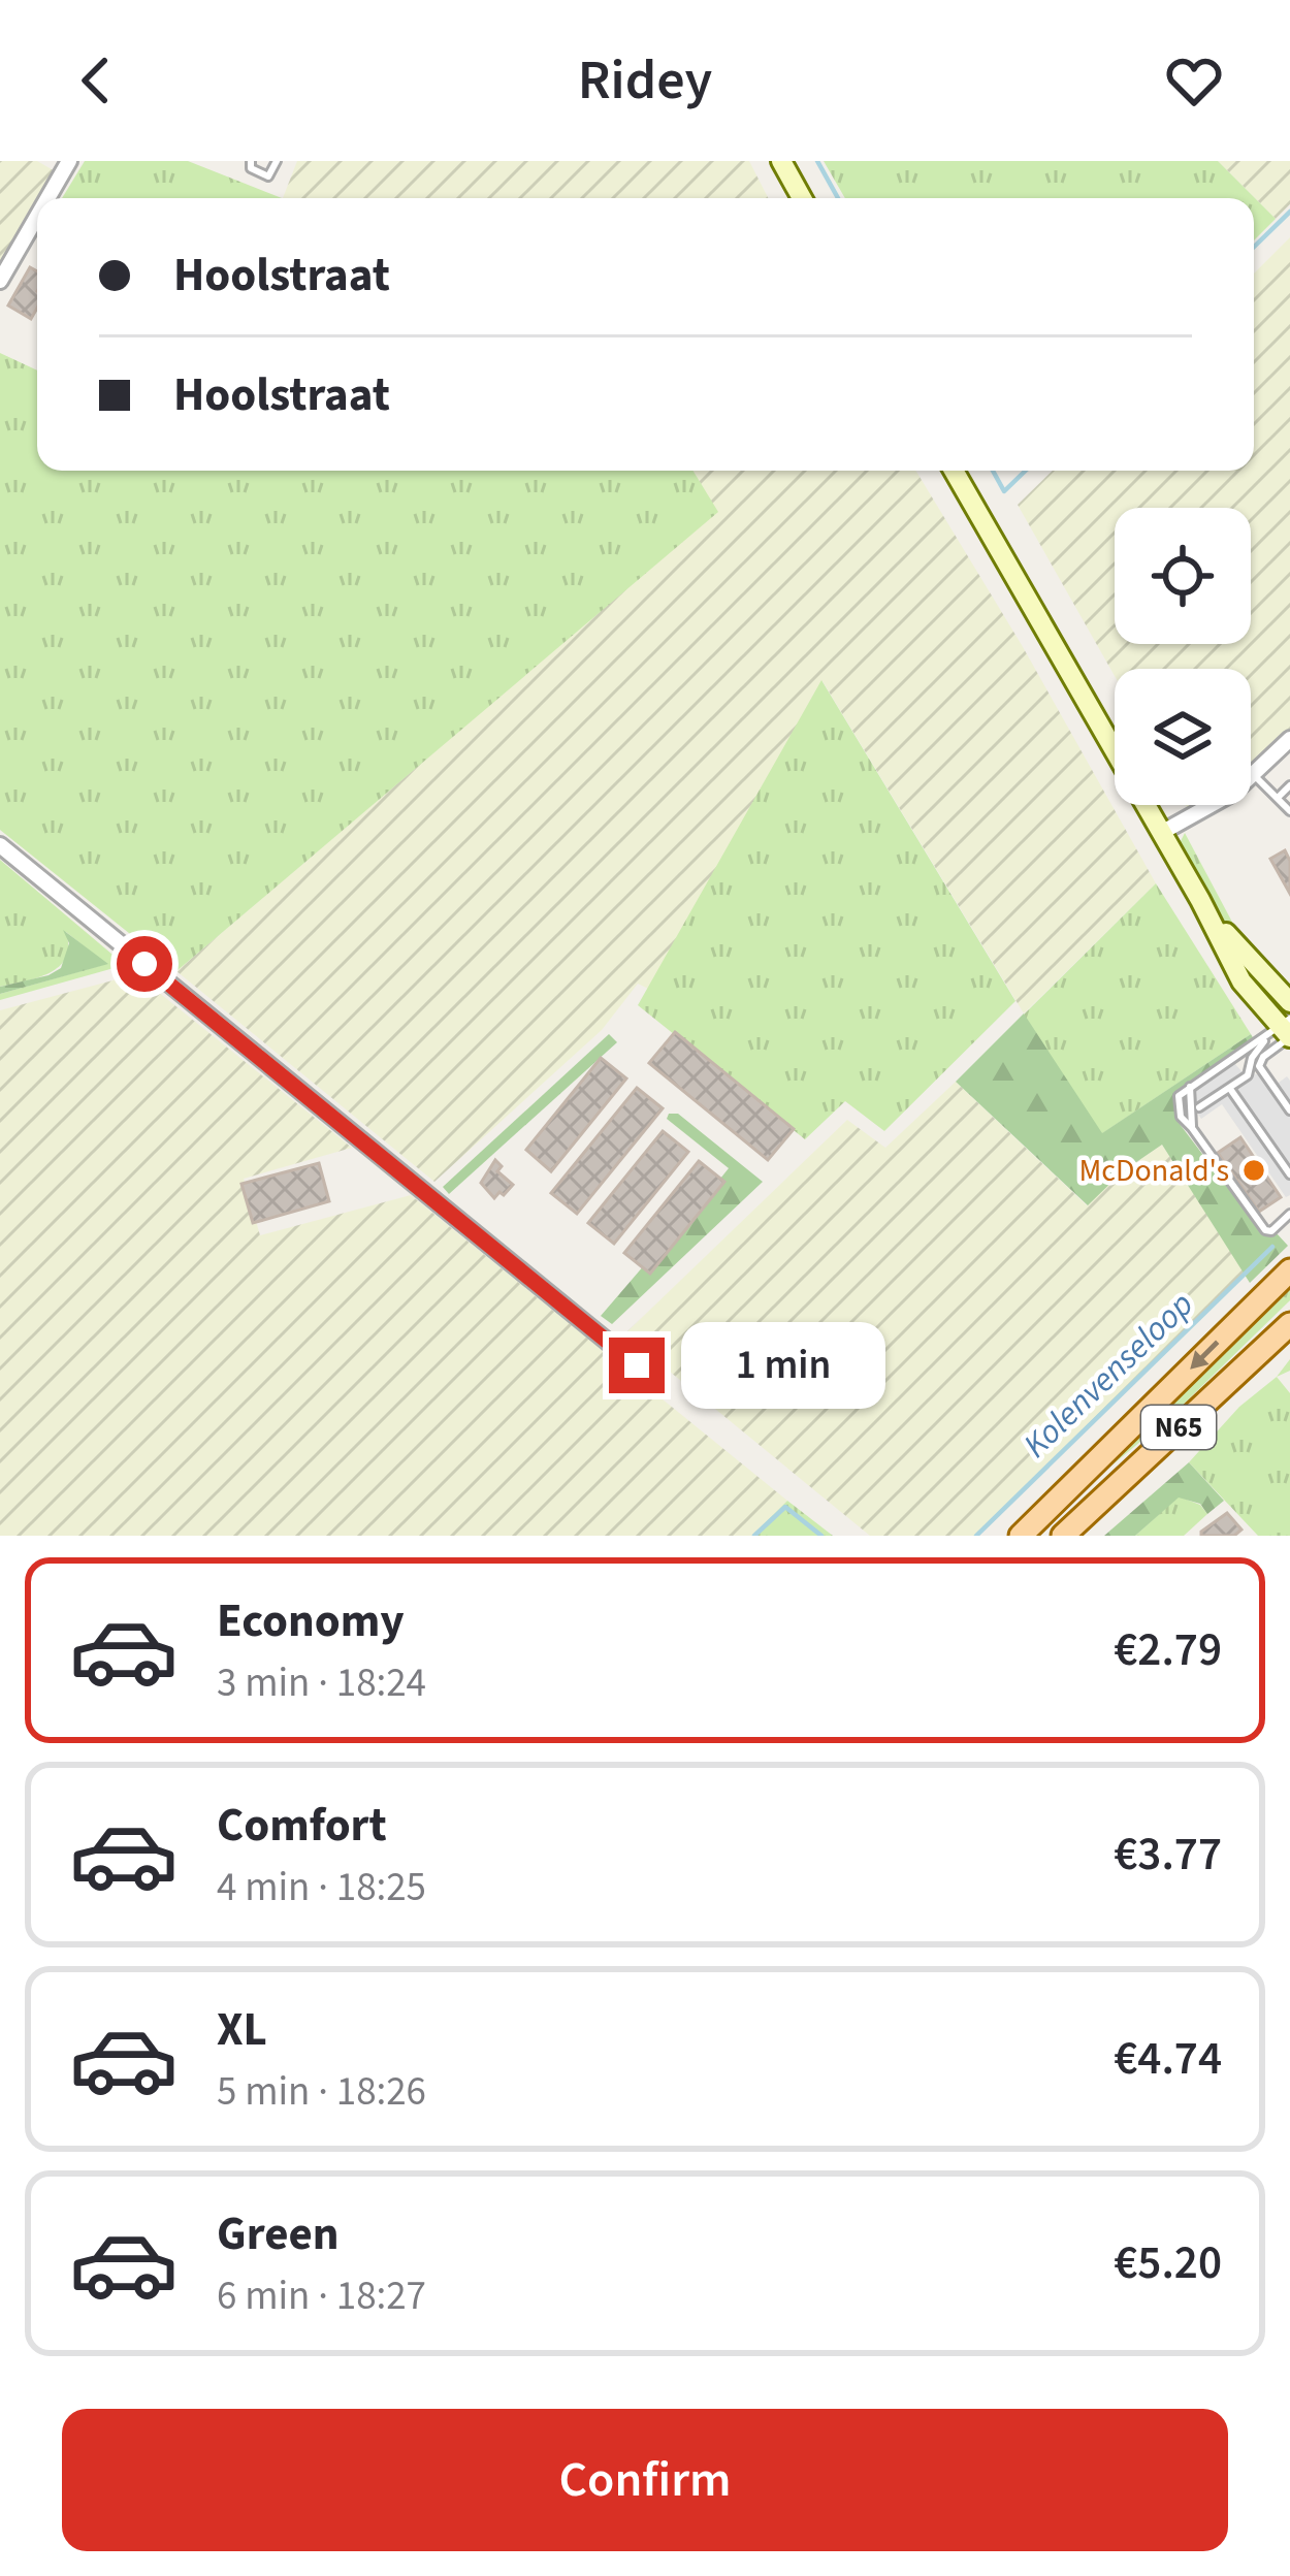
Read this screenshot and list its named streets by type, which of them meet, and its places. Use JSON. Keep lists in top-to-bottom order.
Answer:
{
  "streets": {
    "main road": ["N65"]
  },
  "water": ["Kolenvenseloop"],
  "places": ["McDonald's"],
  "page": {
    "header": "Ridey",
    "banner": ["Hoolstraat", "Hoolstraat"],
    "bubble": "1 min",
    "list": [
      {
        "name": "Economy",
        "note": "3 min · 18:24",
        "value": "€2.79"
      },
      {
        "name": "Comfort",
        "note": "4 min · 18:25",
        "value": "€3.77"
      },
      {
        "name": "XL",
        "note": "5 min · 18:26",
        "value": "€4.74"
      },
      {
        "name": "Green",
        "note": "6 min · 18:27",
        "value": "€5.20"
      }
    ],
    "buttons": "Confirm"
  }
}
